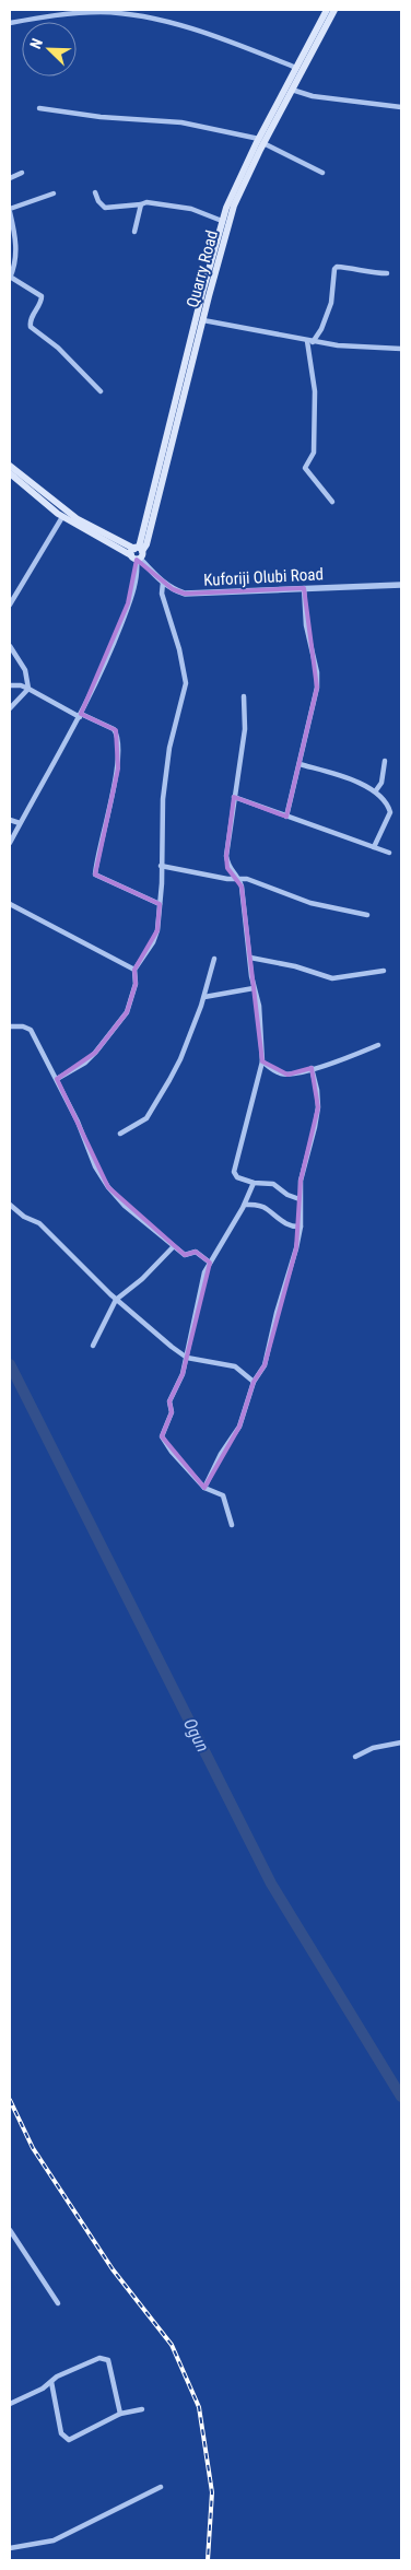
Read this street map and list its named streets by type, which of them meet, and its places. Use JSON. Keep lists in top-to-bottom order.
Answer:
{
  "streets": {
    "main road": ["Quarry Road"],
    "street": ["Kuforiji Olubi Road"]
  },
  "crossings": [
    ["Quarry Road", "Kuforiji Olubi Road"]
  ],
  "water": ["Ogun"],
  "north": "top left"
}
